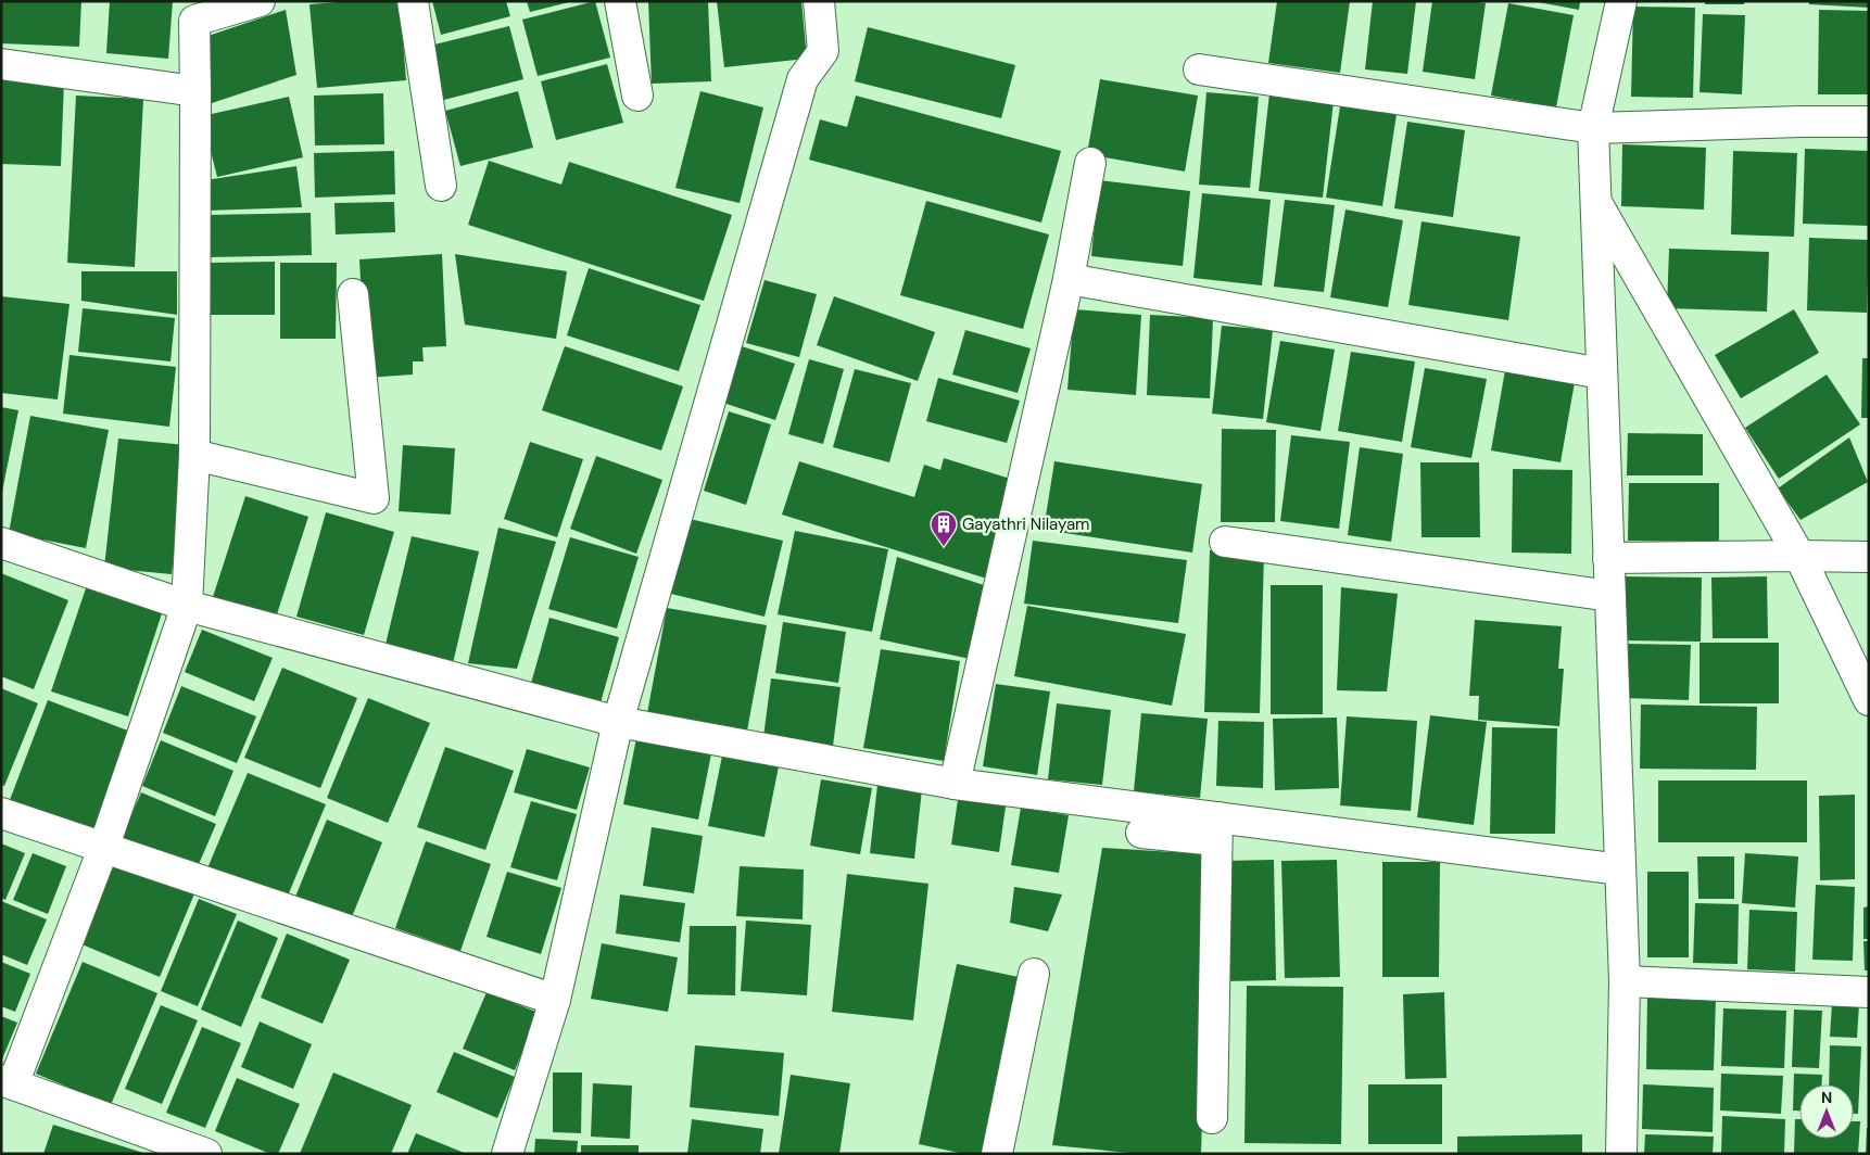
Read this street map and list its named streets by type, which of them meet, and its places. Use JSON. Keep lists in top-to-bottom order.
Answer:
{
  "places": {
    "building": ["Gayathri Nilayam"]
  },
  "north": "top"
}
